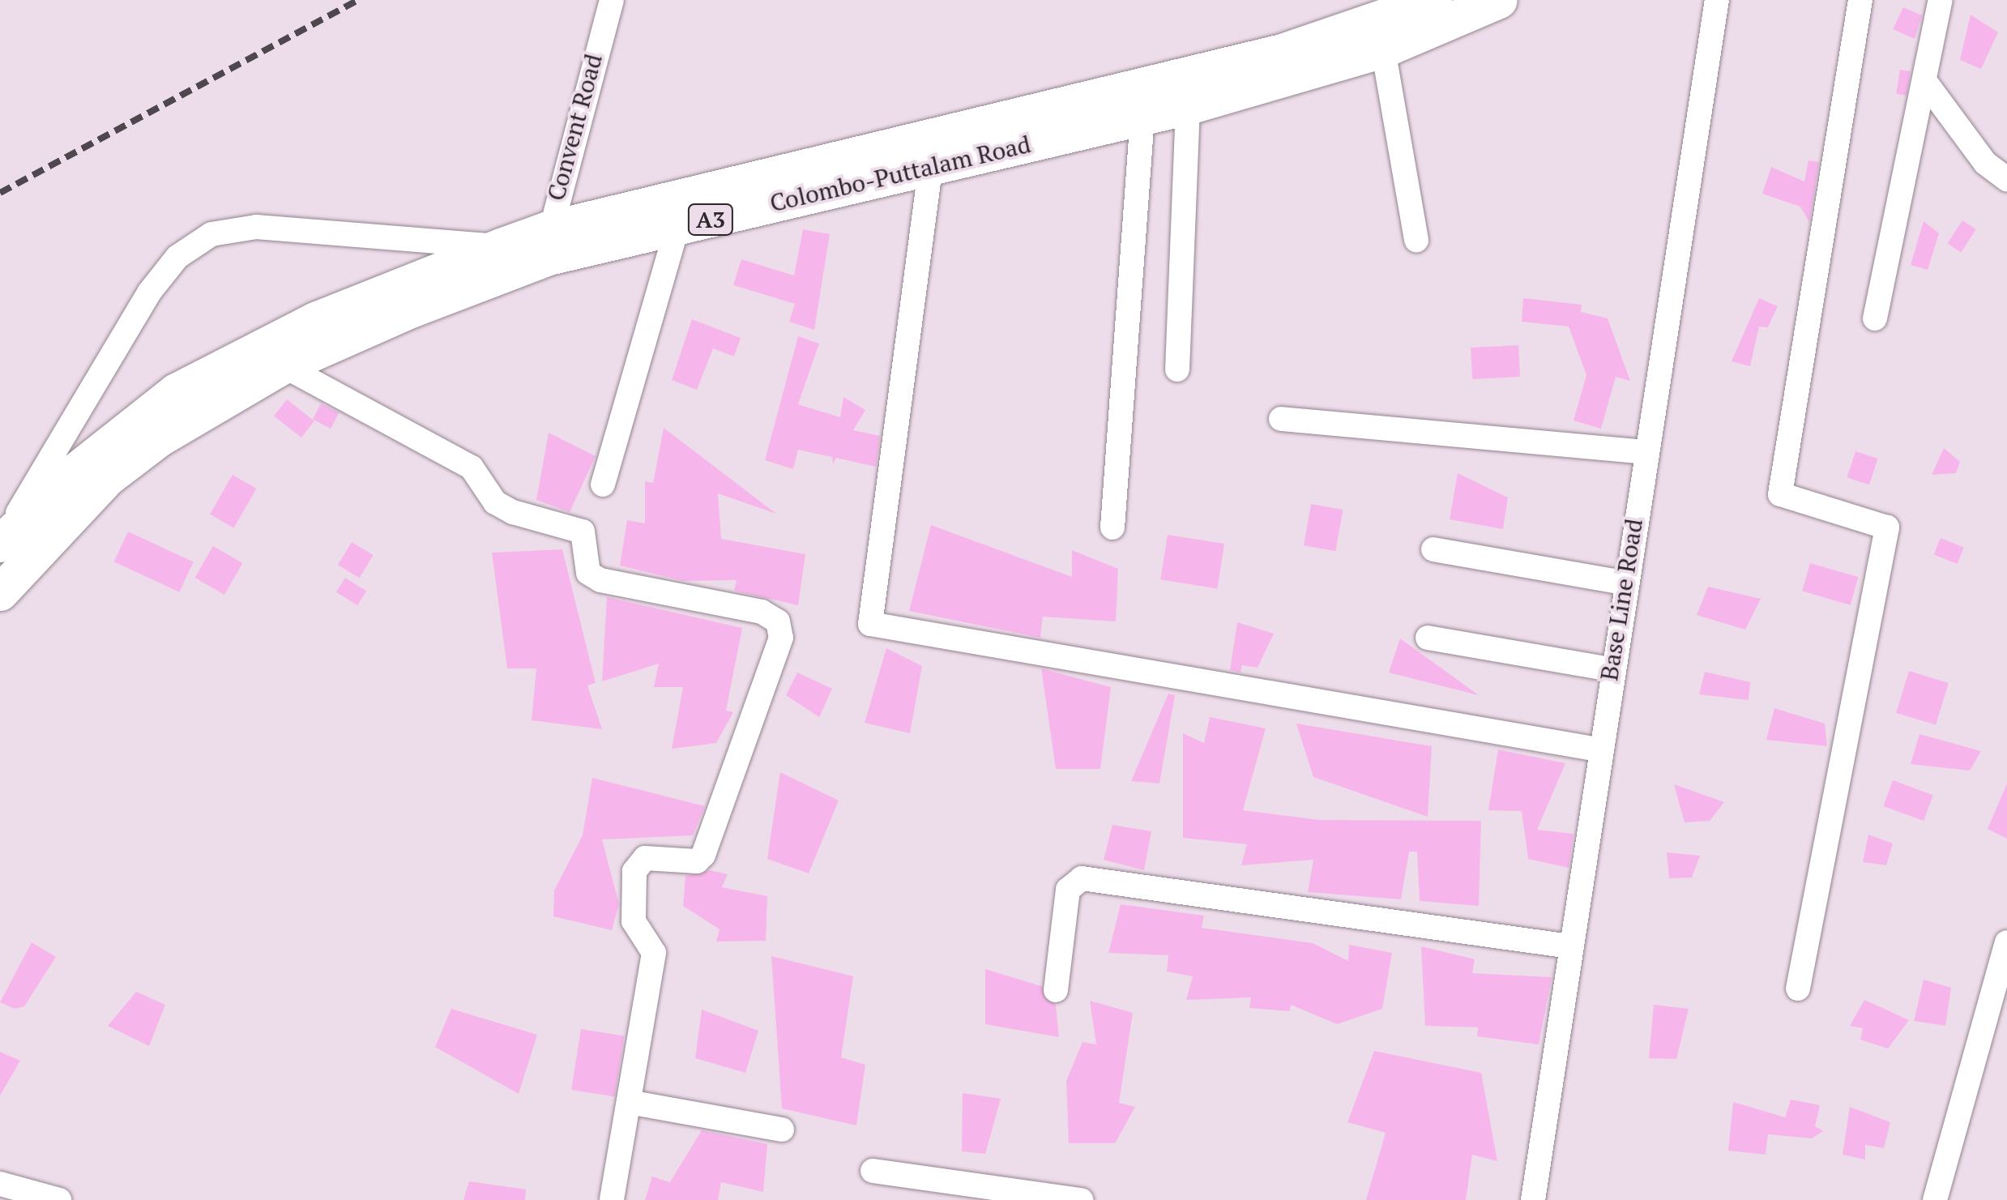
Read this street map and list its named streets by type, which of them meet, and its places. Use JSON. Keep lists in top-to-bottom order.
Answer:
{
  "streets": {
    "highway": ["Colombo-Puttalam Road", "A3"],
    "street": ["Convent Road", "Base Line Road"]
  },
  "crossings": [
    ["Convent Road", "Colombo-Puttalam Road"]
  ]
}
